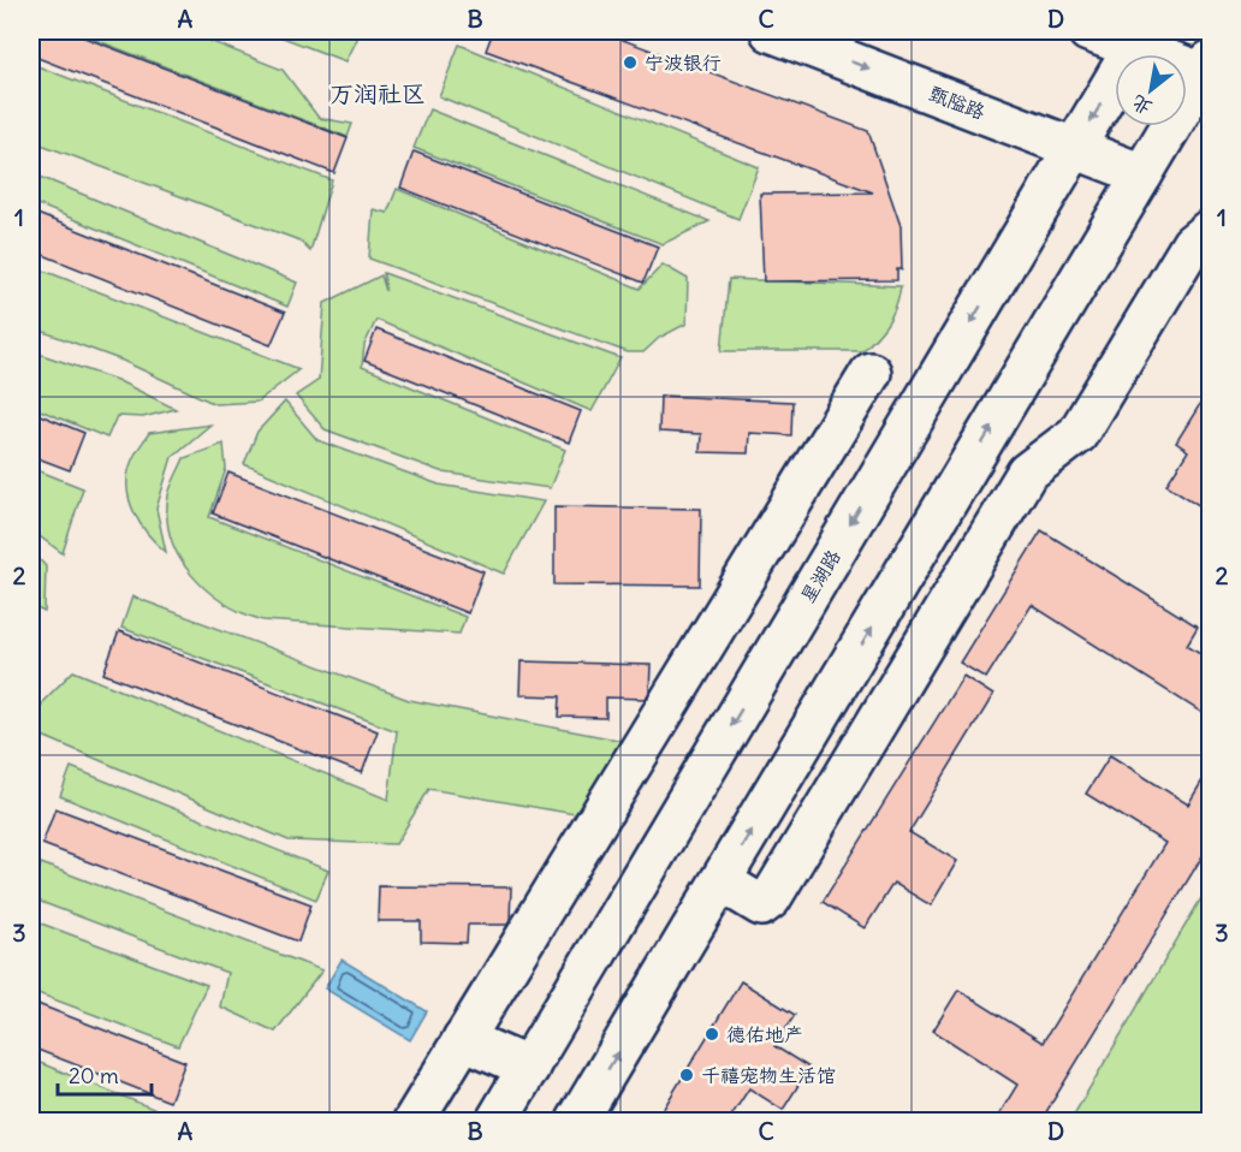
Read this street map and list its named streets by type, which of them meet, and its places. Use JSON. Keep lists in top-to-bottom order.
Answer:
{
  "streets": {
    "street": ["甄隘路", "星湖路"]
  },
  "crossings": [
    ["甄隘路", "星湖路"]
  ],
  "one_way": ["甄隘路"],
  "districts": ["万润社区"],
  "places": ["宁波银行", "德佑地产", "千禧宠物生活馆"],
  "scale_bar": "20 m",
  "north": "bottom left",
  "grid": {
    "columns": [
      "A",
      "B",
      "C",
      "D"
    ],
    "rows": ["1", "2", "3"]
  }
}
